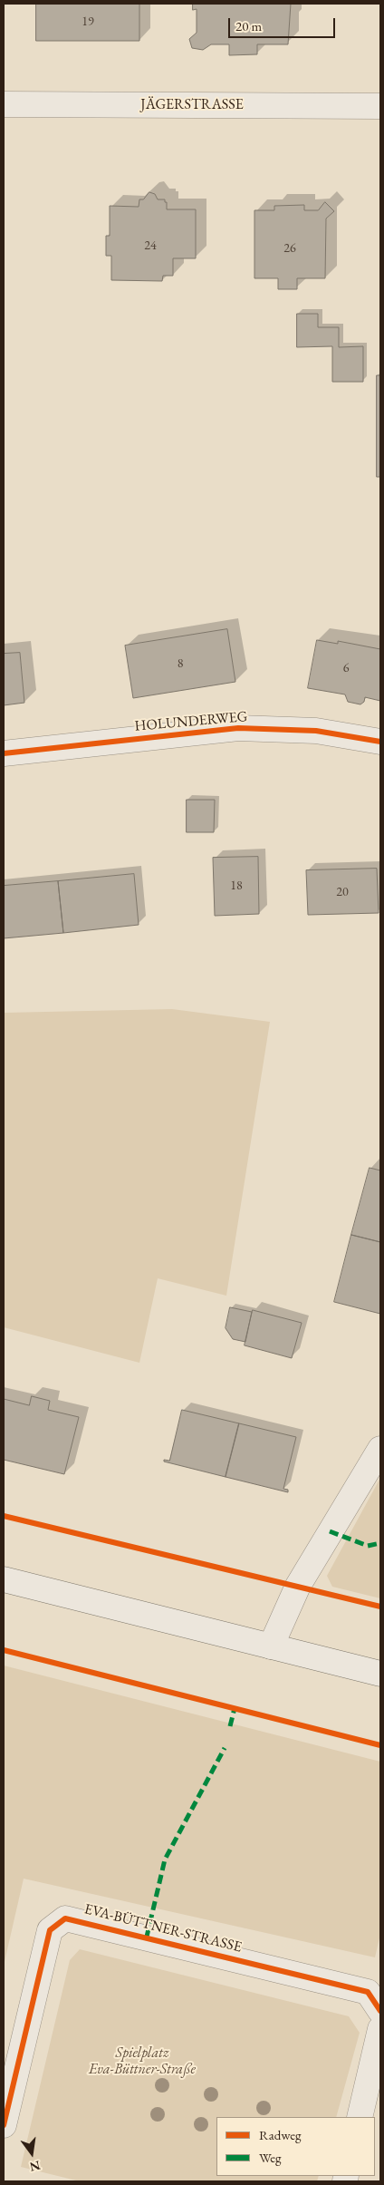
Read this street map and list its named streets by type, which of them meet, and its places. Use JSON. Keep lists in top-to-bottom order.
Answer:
{
  "streets": {
    "street": ["JÄGERSTRASSE", "HOLUNDERWEG", "EVA-BÜTTNER-STRASSE"]
  },
  "parks": ["Spielplatz Eva-Büttner-Straße"],
  "house_numbers": [
    "19",
    "24",
    "26",
    "8",
    "6",
    "18",
    "20"
  ],
  "legend": ["Radweg", "Weg"],
  "scale_bar": "20 m",
  "north": "bottom"
}
